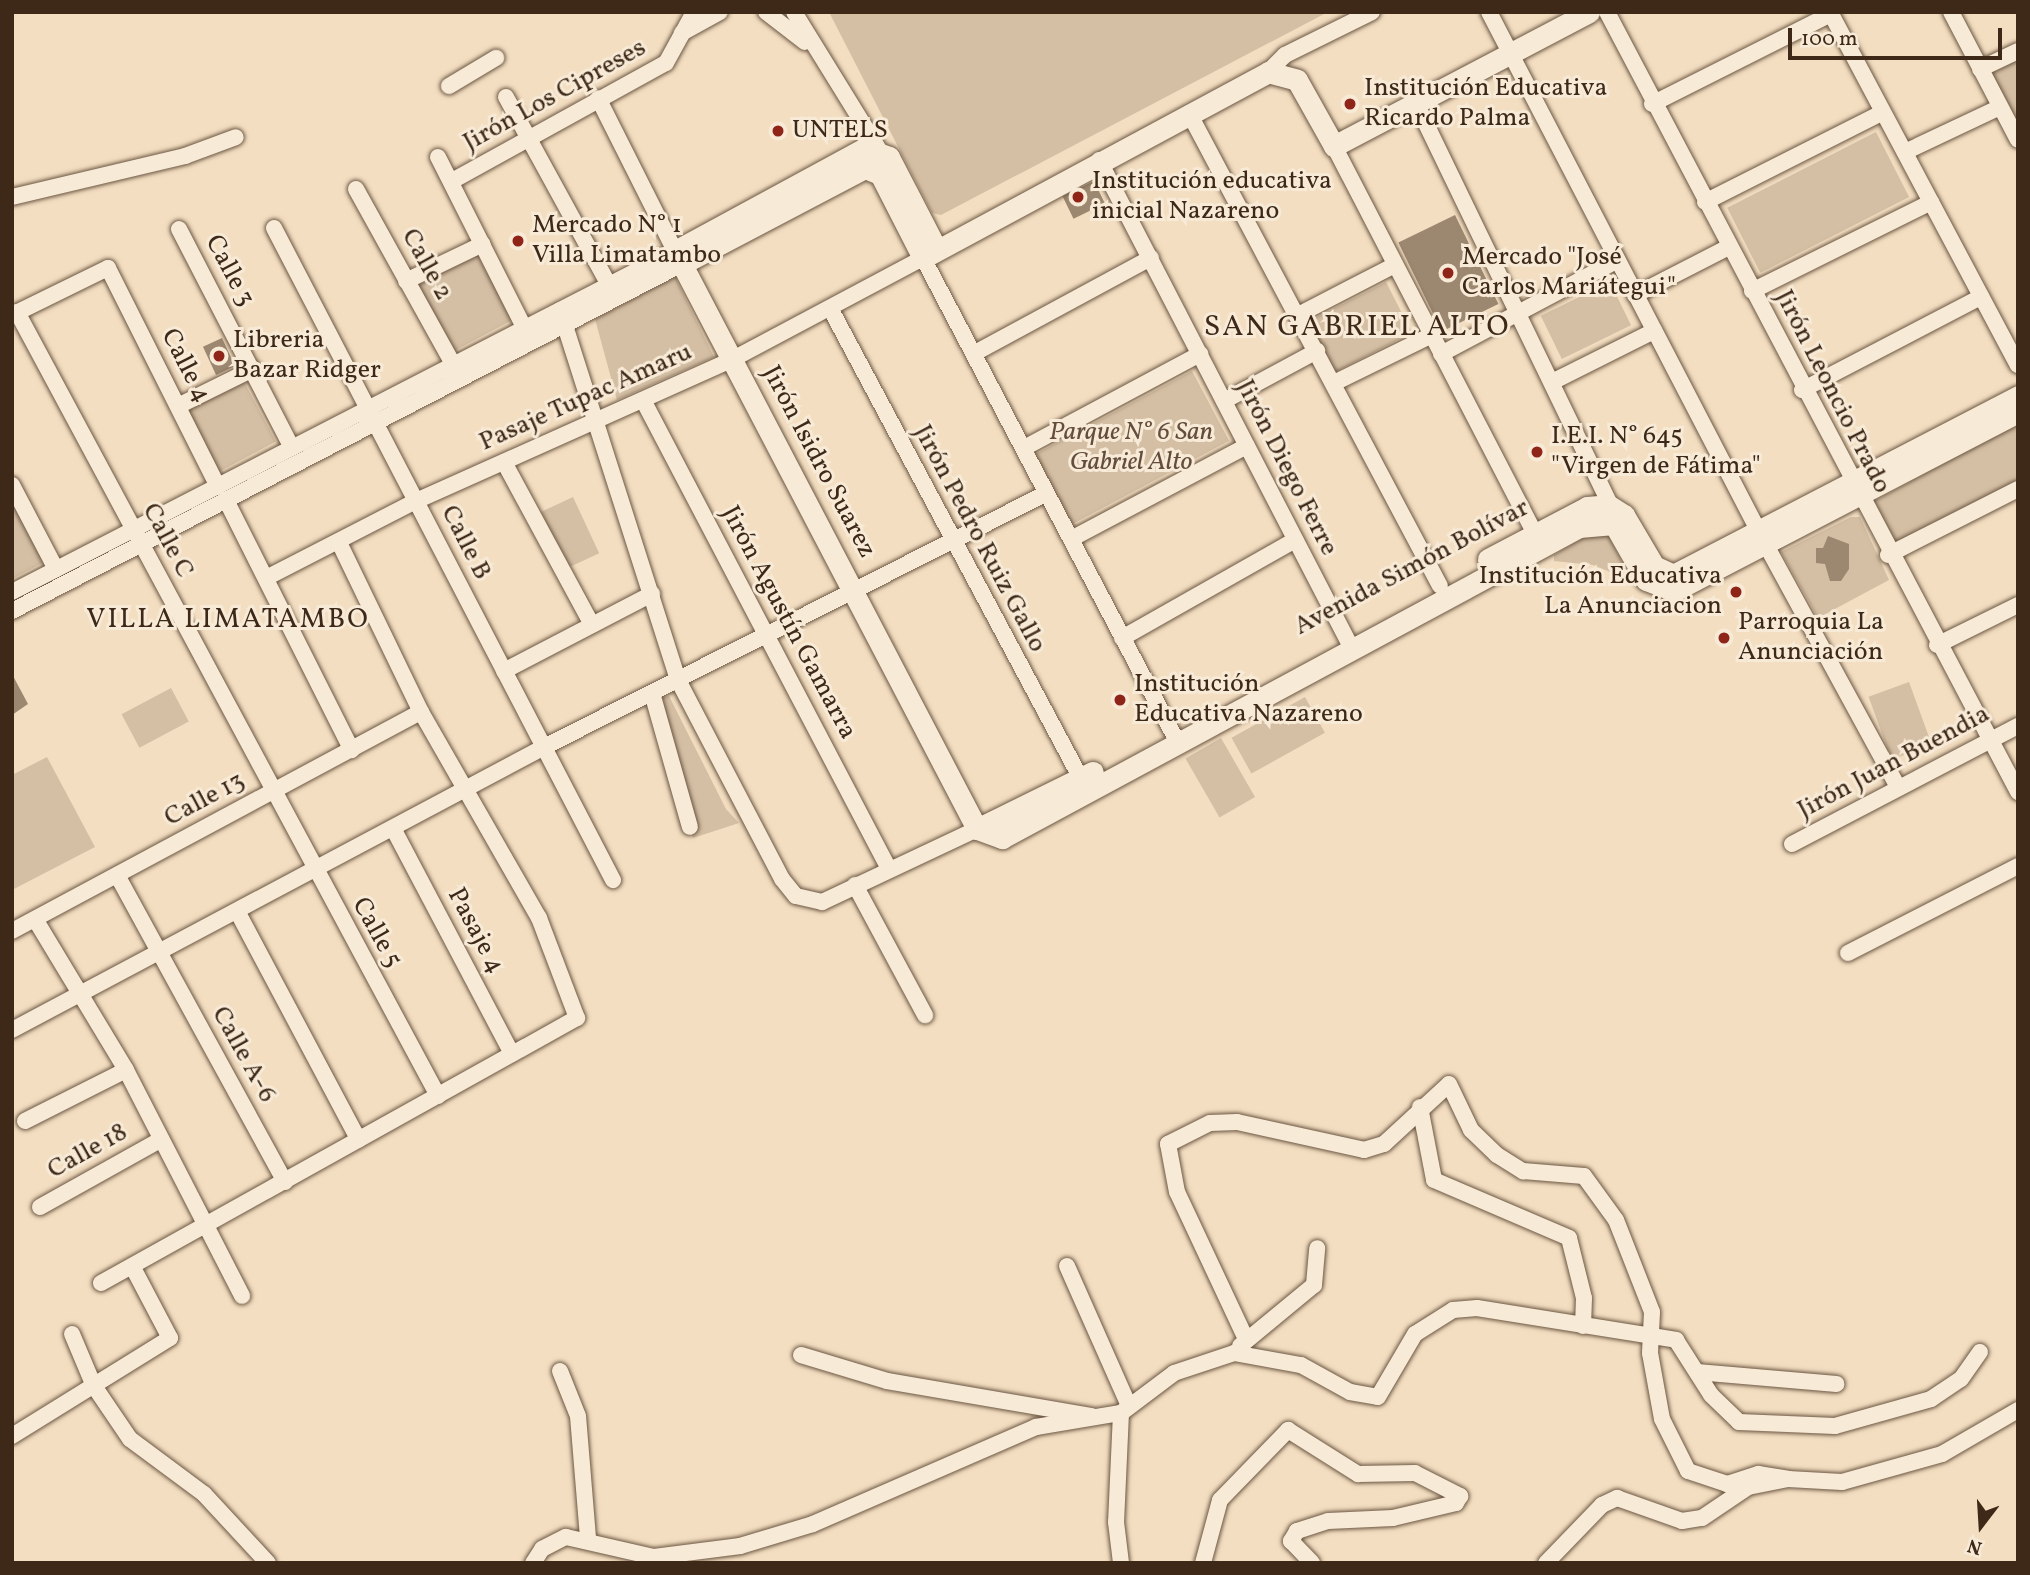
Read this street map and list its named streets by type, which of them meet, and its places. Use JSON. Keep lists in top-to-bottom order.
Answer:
{
  "streets": {
    "street": [
      "Jirón Los Cipreses",
      "Calle 2",
      "Calle 3",
      "Calle 4",
      "Jirón Leoncio Prado",
      "Pasaje Tupac Amaru",
      "Jirón Isidro Suarez",
      "Jirón Diego Ferre",
      "Jirón Pedro Ruiz Gallo",
      "Calle C",
      "Calle B",
      "Avenida Simón Bolívar",
      "Jirón Agustín Gamarra",
      "Jirón Juan Buendia",
      "Calle 13",
      "Pasaje 4",
      "Calle 5",
      "Calle A-6",
      "Calle 18"
    ]
  },
  "crossings": [
    ["Jirón Los Cipreses", "Jirón Isidro Suarez"],
    ["Calle 4", "Pasaje Tupac Amaru"],
    ["Calle 4", "Calle C"],
    ["Calle 4", "Calle 13"],
    ["Jirón Leoncio Prado", "Jirón Juan Buendia"],
    ["Pasaje Tupac Amaru", "Jirón Isidro Suarez"],
    ["Pasaje Tupac Amaru", "Jirón Pedro Ruiz Gallo"],
    ["Pasaje Tupac Amaru", "Calle B"],
    ["Pasaje Tupac Amaru", "Jirón Agustín Gamarra"],
    ["Jirón Isidro Suarez", "Avenida Simón Bolívar"],
    ["Jirón Diego Ferre", "Avenida Simón Bolívar"],
    ["Jirón Pedro Ruiz Gallo", "Avenida Simón Bolívar"],
    ["Calle C", "Calle 13"],
    ["Calle C", "Calle 5"],
    ["Avenida Simón Bolívar", "Jirón Agustín Gamarra"],
    ["Calle 13", "Calle 5"],
    ["Calle 13", "Calle A-6"]
  ],
  "districts": ["SAN GABRIEL ALTO", "VILLA LIMATAMBO"],
  "parks": ["Parque N° 6 San Gabriel Alto"],
  "places": [
    "Institución Educativa Ricardo Palma",
    "UNTELS",
    "Institución educativa inicial Nazareno",
    "Mercado N° 1 Villa Limatambo",
    "Mercado \"José Carlos Mariátegui\"",
    "Libreria Bazar Ridger",
    "I.E.I. N° 645 \"Virgen de Fátima\"",
    "Institución Educativa La Anunciacion",
    "Parroquia La Anunciación",
    "Institución Educativa Nazareno"
  ],
  "scale_bar": "100 m",
  "north": "bottom"
}
